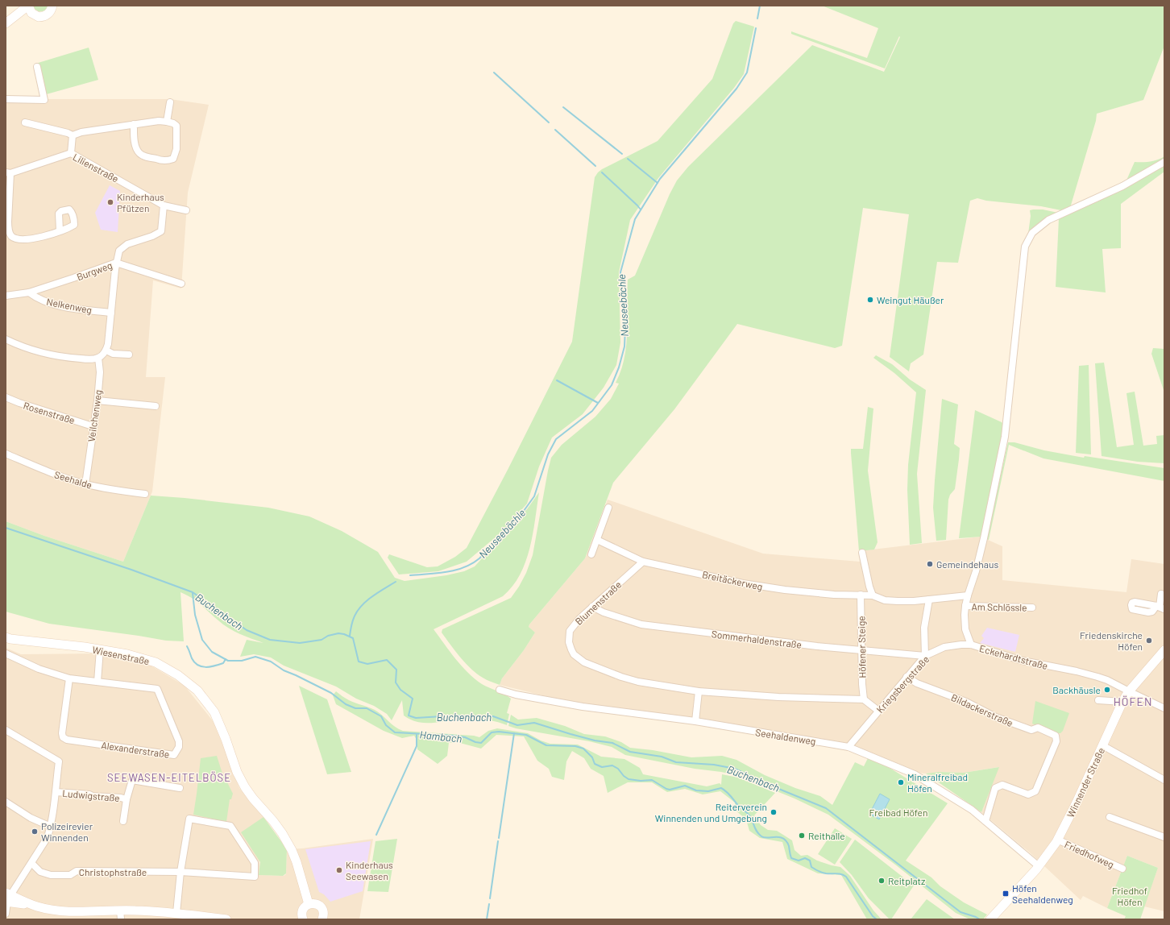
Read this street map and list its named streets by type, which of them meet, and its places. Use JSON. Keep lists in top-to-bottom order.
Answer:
{
  "streets": {
    "street": [
      "Lilienstraße",
      "Burgweg",
      "Nelkenweg",
      "Rosenstraße",
      "Veilchenweg",
      "Seehalde",
      "Breitäckerweg",
      "Blumenstraße",
      "Am Schlössle",
      "Sommerhaldenstraße",
      "Höfener Steige",
      "Wiesenstraße",
      "Eckehardtstraße",
      "Kriegsbergstraße",
      "Bildackerstraße",
      "Seehaldenweg",
      "Alexanderstraße",
      "Winnender Straße",
      "Ludwigstraße",
      "Friedhofweg",
      "Christophstraße"
    ]
  },
  "crossings": [
    ["Burgweg", "Nelkenweg"],
    ["Rosenstraße", "Veilchenweg"],
    ["Veilchenweg", "Seehalde"],
    ["Breitäckerweg", "Blumenstraße"],
    ["Breitäckerweg", "Höfener Steige"],
    ["Breitäckerweg", "Eckehardtstraße"],
    ["Blumenstraße", "Sommerhaldenstraße"],
    ["Blumenstraße", "Höfener Steige"],
    ["Am Schlössle", "Eckehardtstraße"],
    ["Sommerhaldenstraße", "Höfener Steige"],
    ["Sommerhaldenstraße", "Kriegsbergstraße"],
    ["Eckehardtstraße", "Kriegsbergstraße"],
    ["Eckehardtstraße", "Winnender Straße"],
    ["Kriegsbergstraße", "Bildackerstraße"],
    ["Kriegsbergstraße", "Seehaldenweg"],
    ["Bildackerstraße", "Seehaldenweg"],
    ["Seehaldenweg", "Winnender Straße"],
    ["Winnender Straße", "Friedhofweg"]
  ],
  "districts": ["HÖFEN", "SEEWASEN-EITELBÖSE"],
  "water": ["Neuseebächle", "Buchenbach", "Hambach"],
  "parks": ["Freibad Höfen", "Friedhof Höfen"],
  "places": {
    "other": [
      "Kinderhaus Pfützen",
      "Weingut Häußer",
      "Gemeindehaus",
      "Friedenskirche Höfen",
      "Backhäusle",
      "Mineralfreibad Höfen",
      "Reiterverein Winnenden und Umgebung",
      "Polizeirevier Winnenden",
      "Reithalle",
      "Kinderhaus Seewasen",
      "Reitplatz"
    ],
    "transit": ["Höfen Seehaldenweg"]
  }
}
